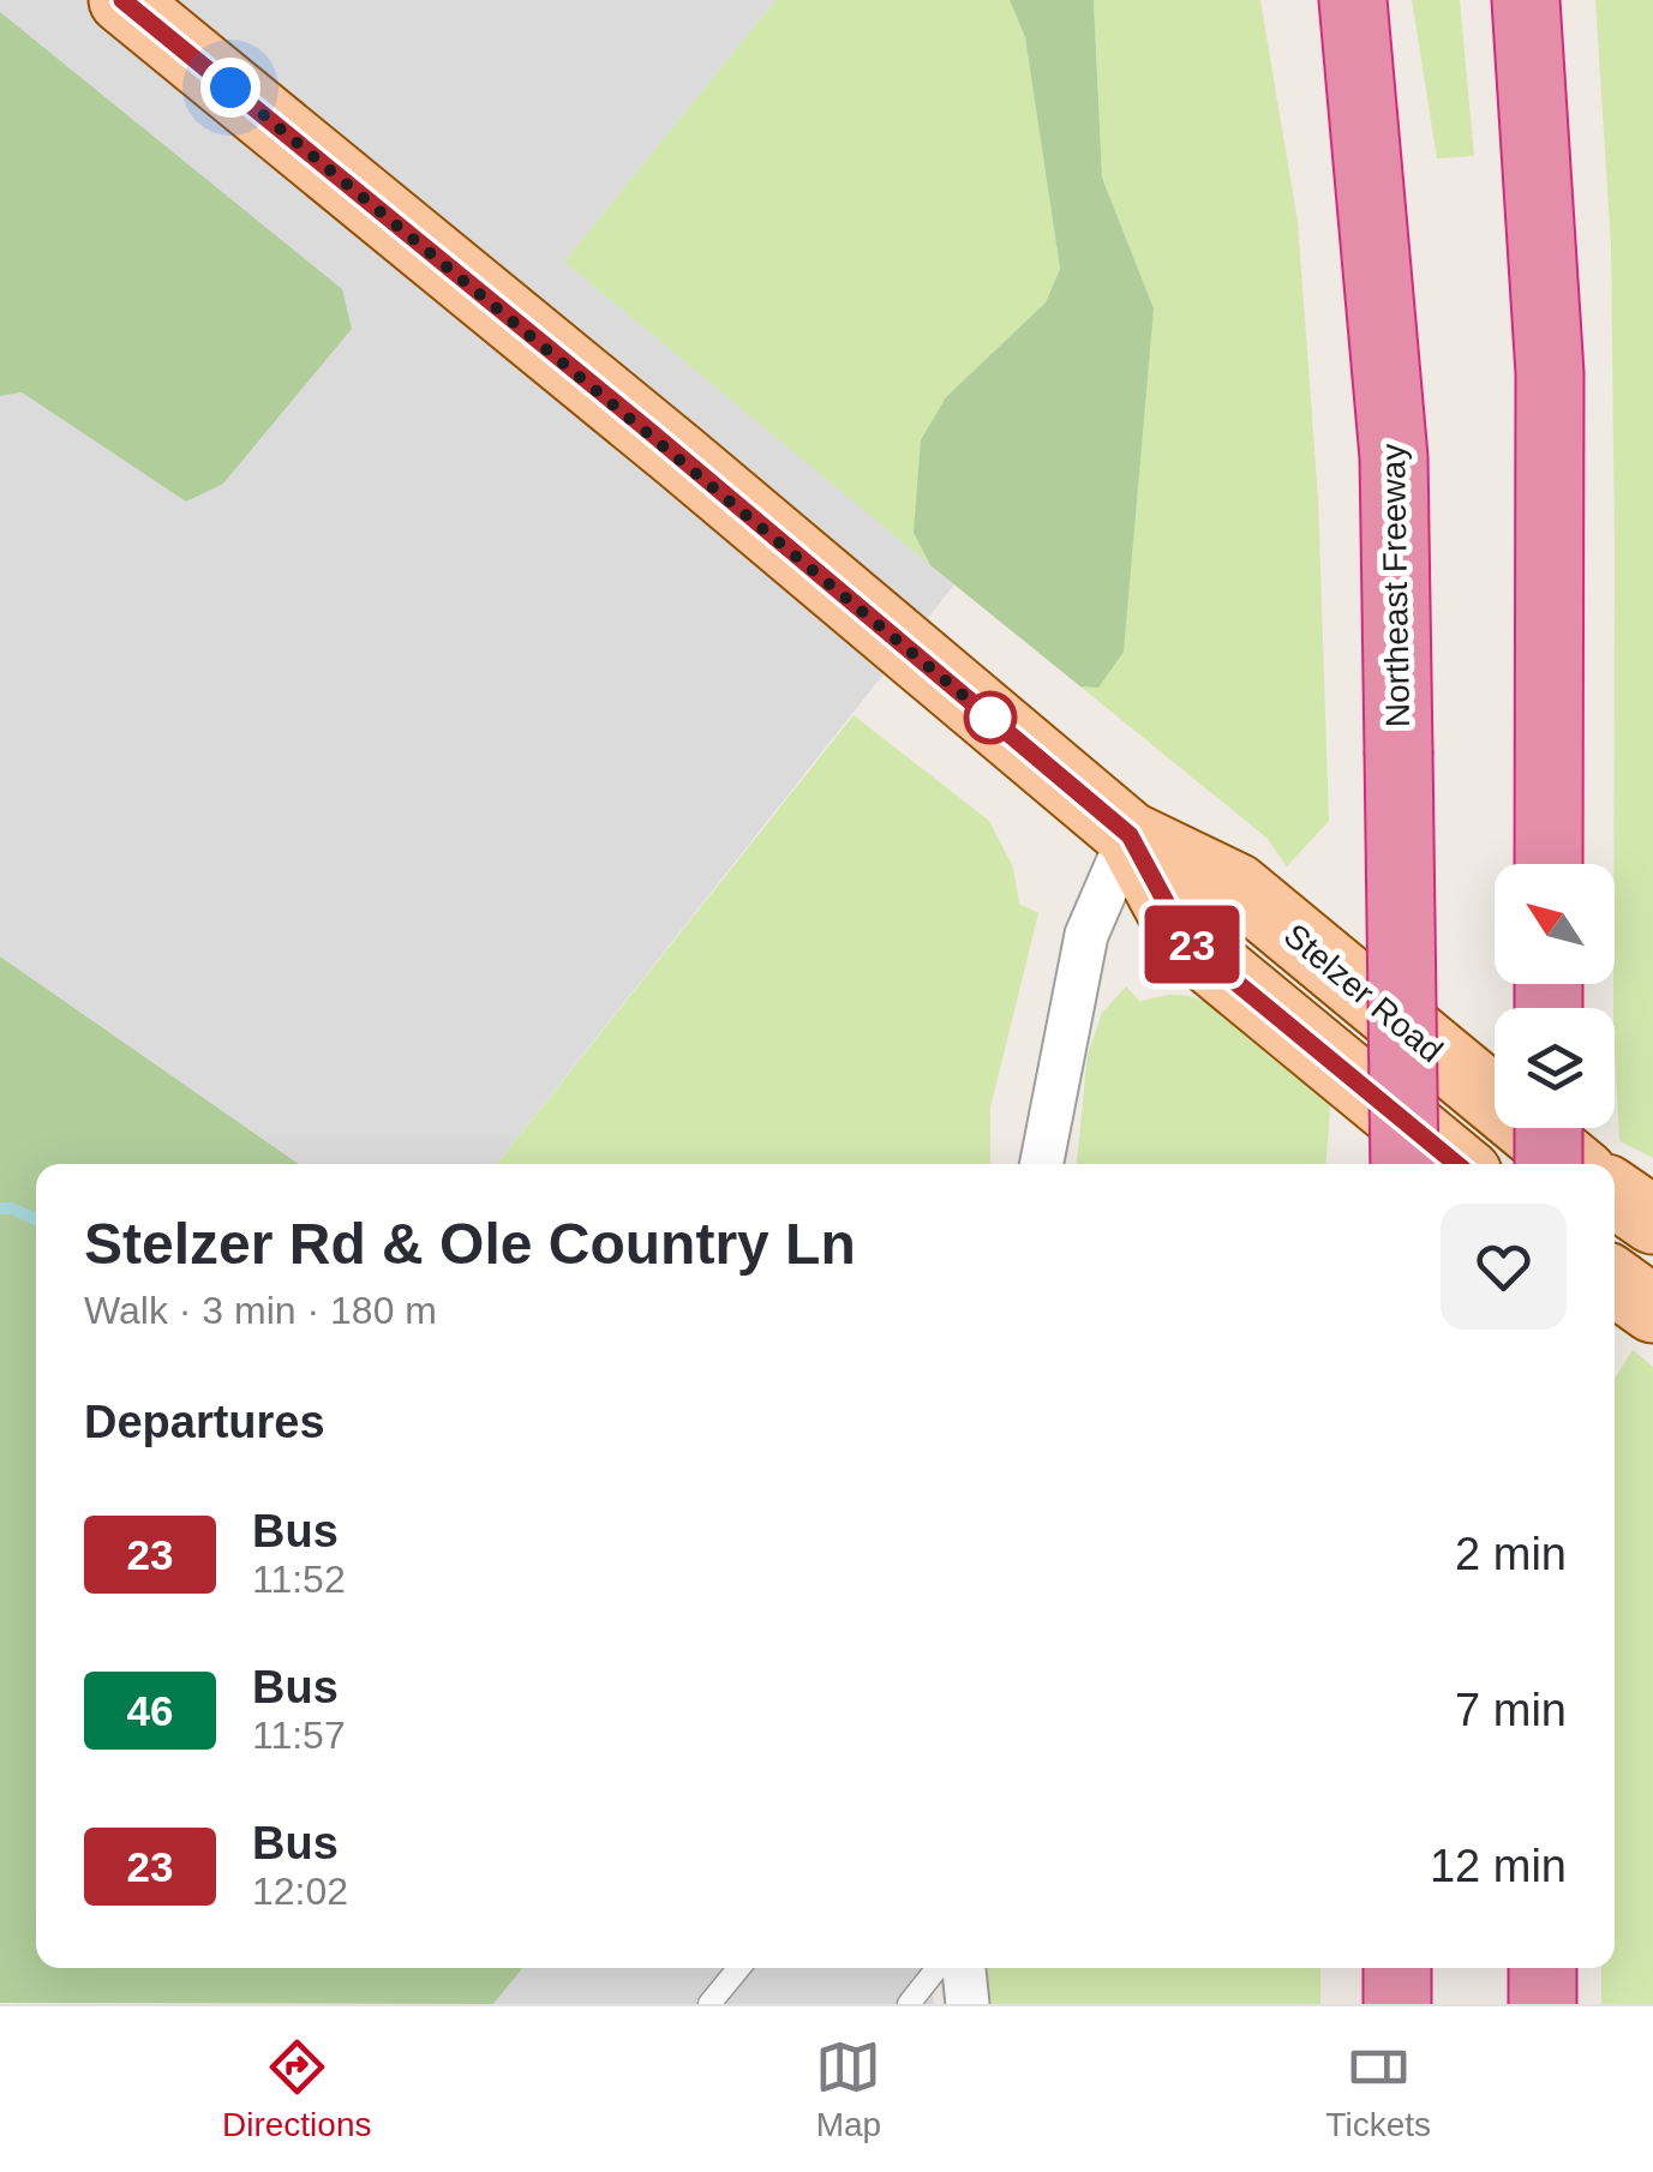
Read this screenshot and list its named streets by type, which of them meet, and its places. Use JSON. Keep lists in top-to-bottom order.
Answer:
{
  "streets": {
    "highway": ["Northeast Freeway"],
    "main road": ["Stelzer Road"]
  },
  "lines": ["bus line 23"],
  "north": "top left",
  "page": {
    "on_map": "23",
    "heading": [
      ["Stelzer Rd & Ole Country Ln", "Walk · 3 min · 180 m"],
      "Departures"
    ],
    "list": [
      {
        "mark": "23",
        "name": "Bus",
        "note": "11:52",
        "value": "2 min"
      },
      {
        "mark": "46",
        "name": "Bus",
        "note": "11:57",
        "value": "7 min"
      },
      {
        "mark": "23",
        "name": "Bus",
        "note": "12:02",
        "value": "12 min"
      }
    ],
    "tabs": ["Directions", "Map", "Tickets"]
  }
}
